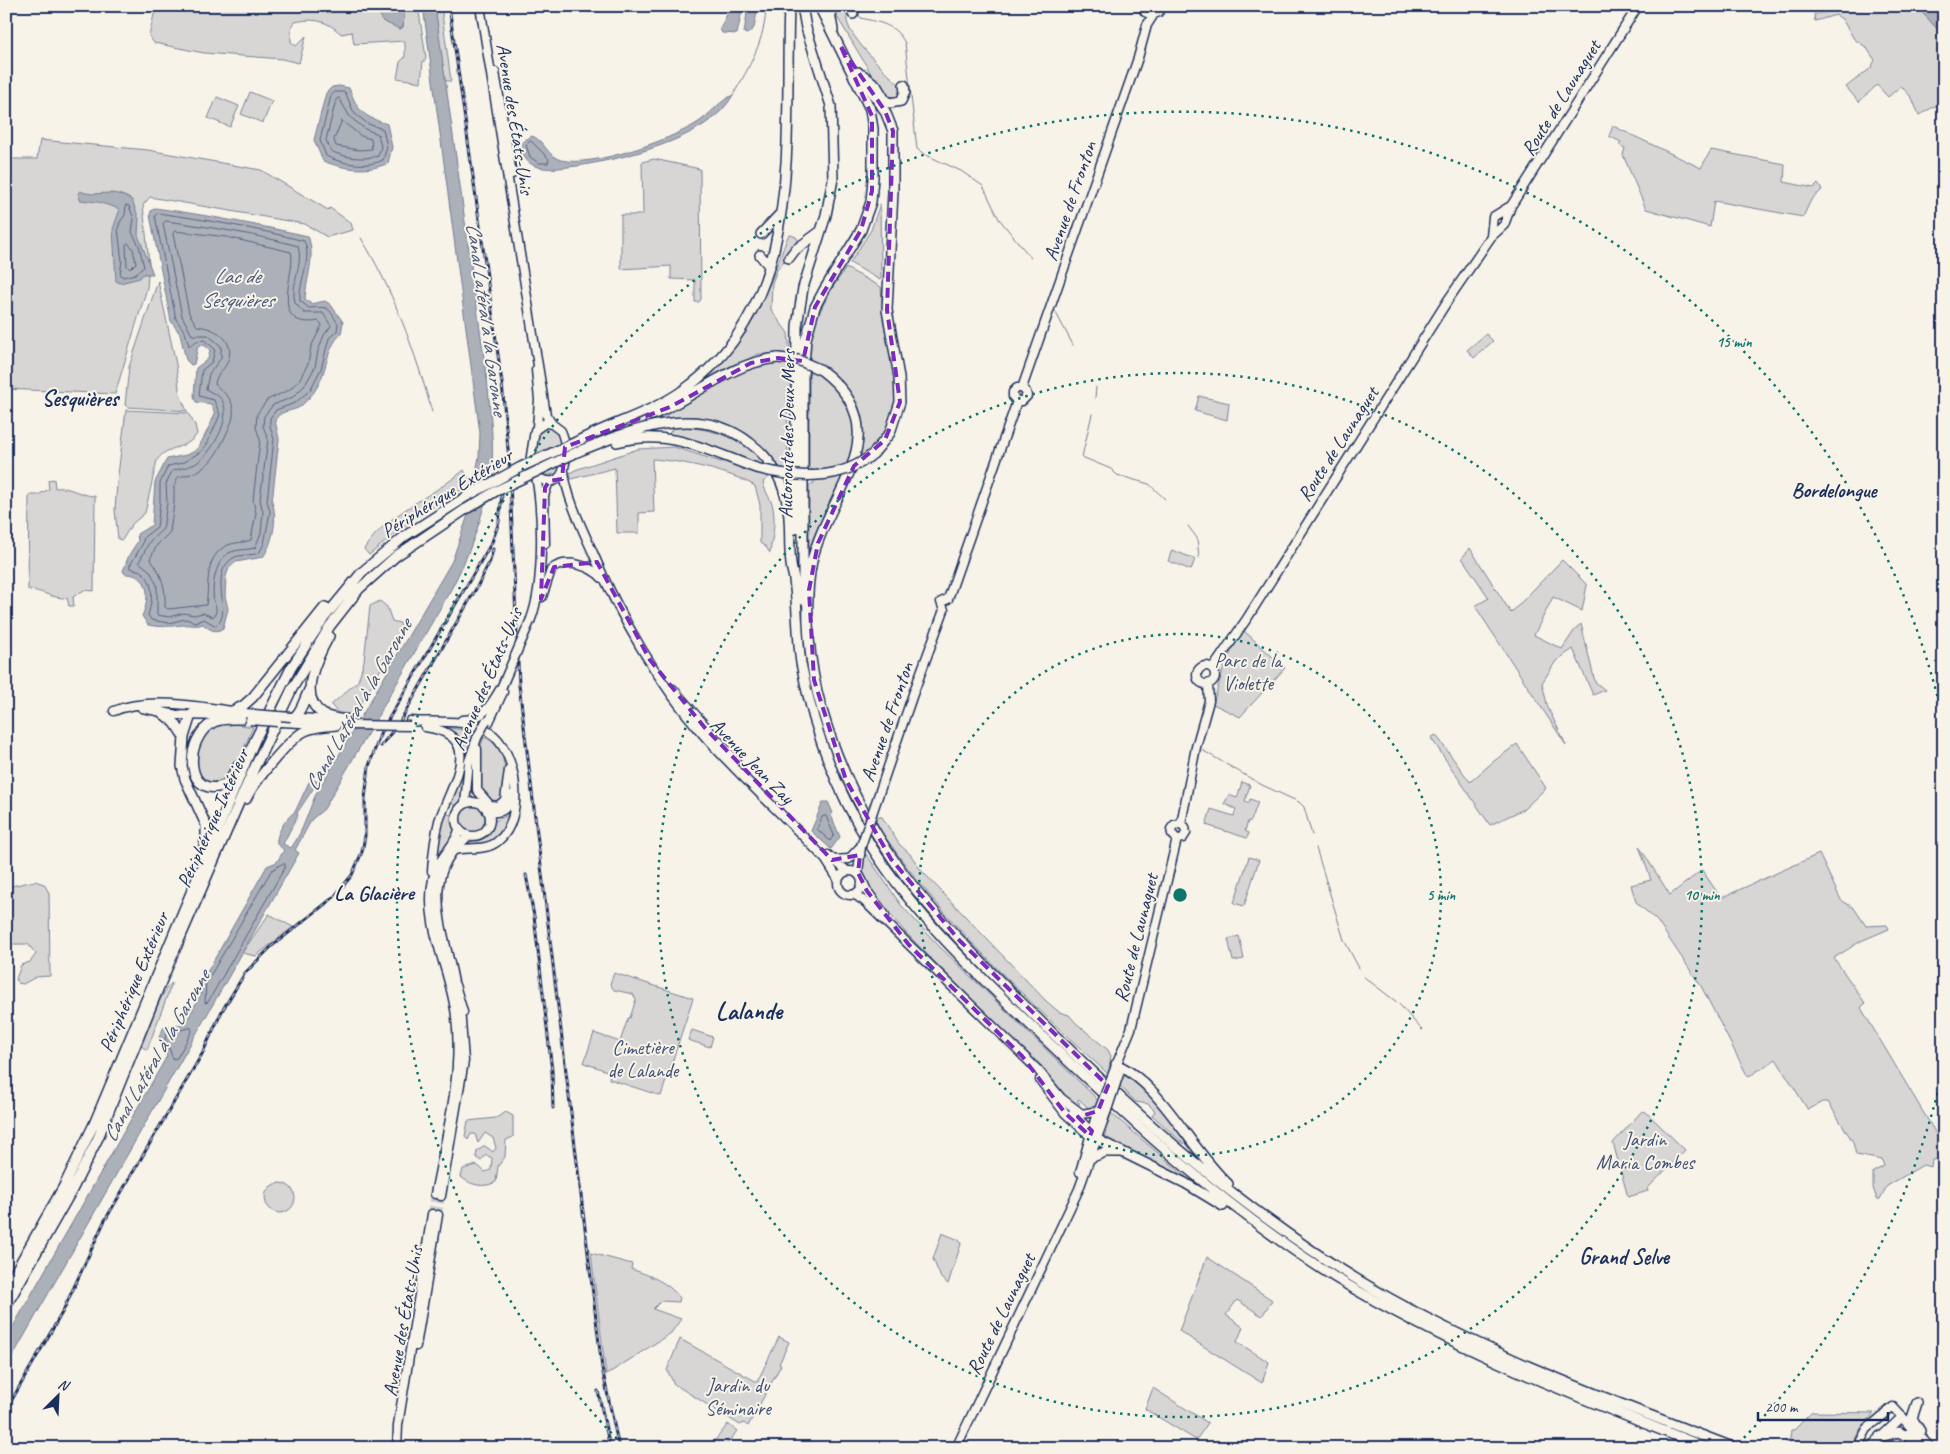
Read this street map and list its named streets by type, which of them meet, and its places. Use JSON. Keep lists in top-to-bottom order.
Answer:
{
  "streets": {
    "highway": ["Autoroute des Deux Mers", "Périphérique Extérieur", "Périphérique Intérieur"],
    "main road": [
      "Route de Launaguet",
      "Avenue des États-Unis",
      "Avenue de Fronton",
      "Avenue Jean Zay"
    ]
  },
  "crossings": [
    ["Avenue des États-Unis", "Avenue Jean Zay"],
    ["Avenue de Fronton", "Avenue Jean Zay"]
  ],
  "districts": [
    "Sesquières",
    "Bordelongue",
    "La Glacière",
    "Lalande",
    "Grand Selve"
  ],
  "water": ["Lac de Sesquières", "Canal Latéral à la Garonne"],
  "parks": [
    "Parc de la Violette",
    "Cimetière de Lalande",
    "Jardin Maria Combes",
    "Jardin du Séminaire"
  ],
  "scale_bar": "200 m",
  "north": "top right",
  "rings": ["15 min", "5 min", "10 min"]
}
